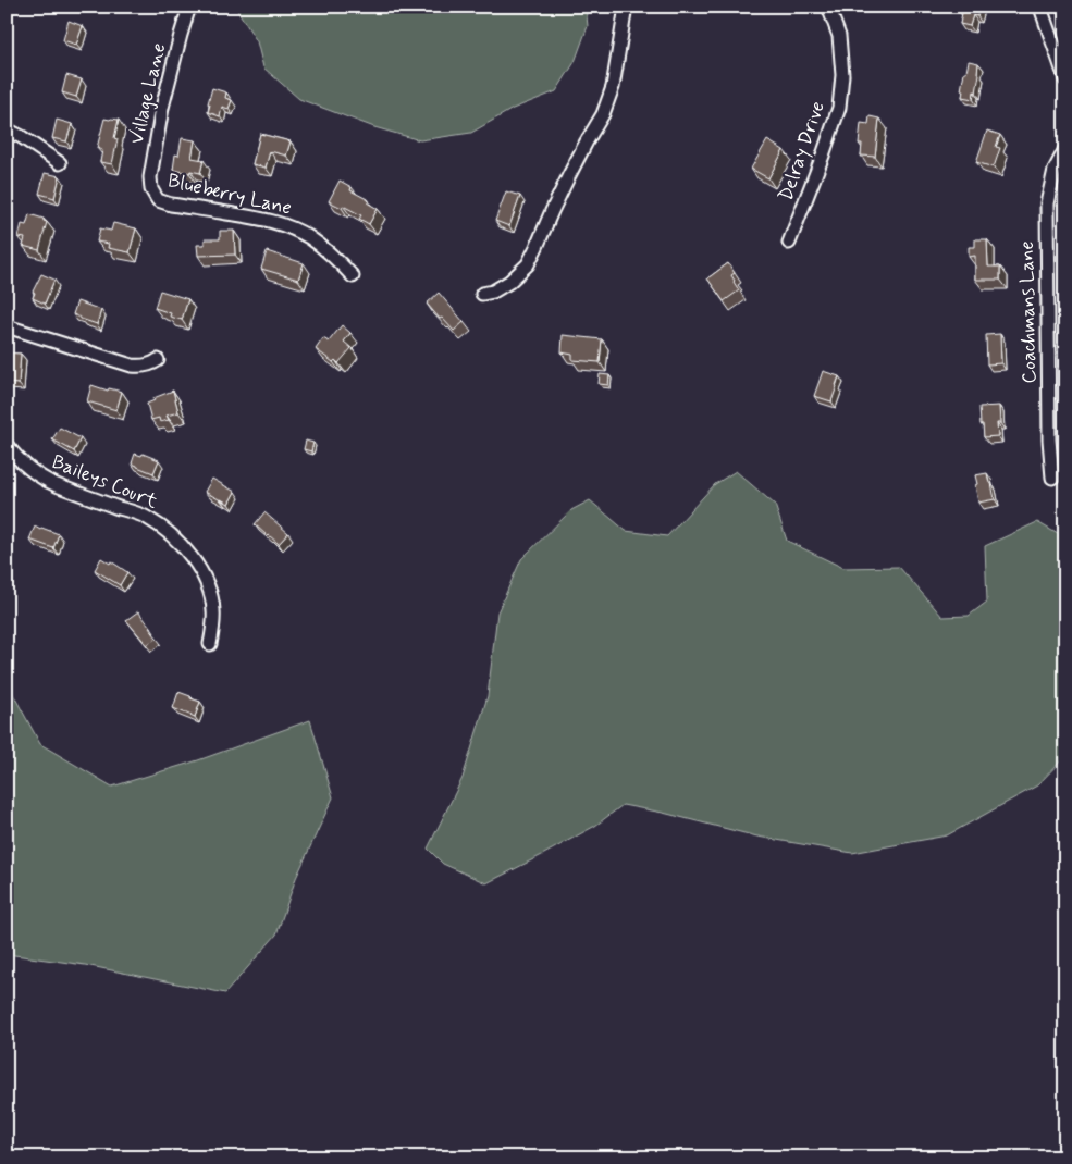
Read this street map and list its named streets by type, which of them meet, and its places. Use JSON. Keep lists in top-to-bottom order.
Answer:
{
  "streets": {
    "street": [
      "Village Lane",
      "Delray Drive",
      "Blueberry Lane",
      "Coachmans Lane",
      "Baileys Court"
    ]
  },
  "crossings": [
    ["Village Lane", "Blueberry Lane"]
  ]
}
